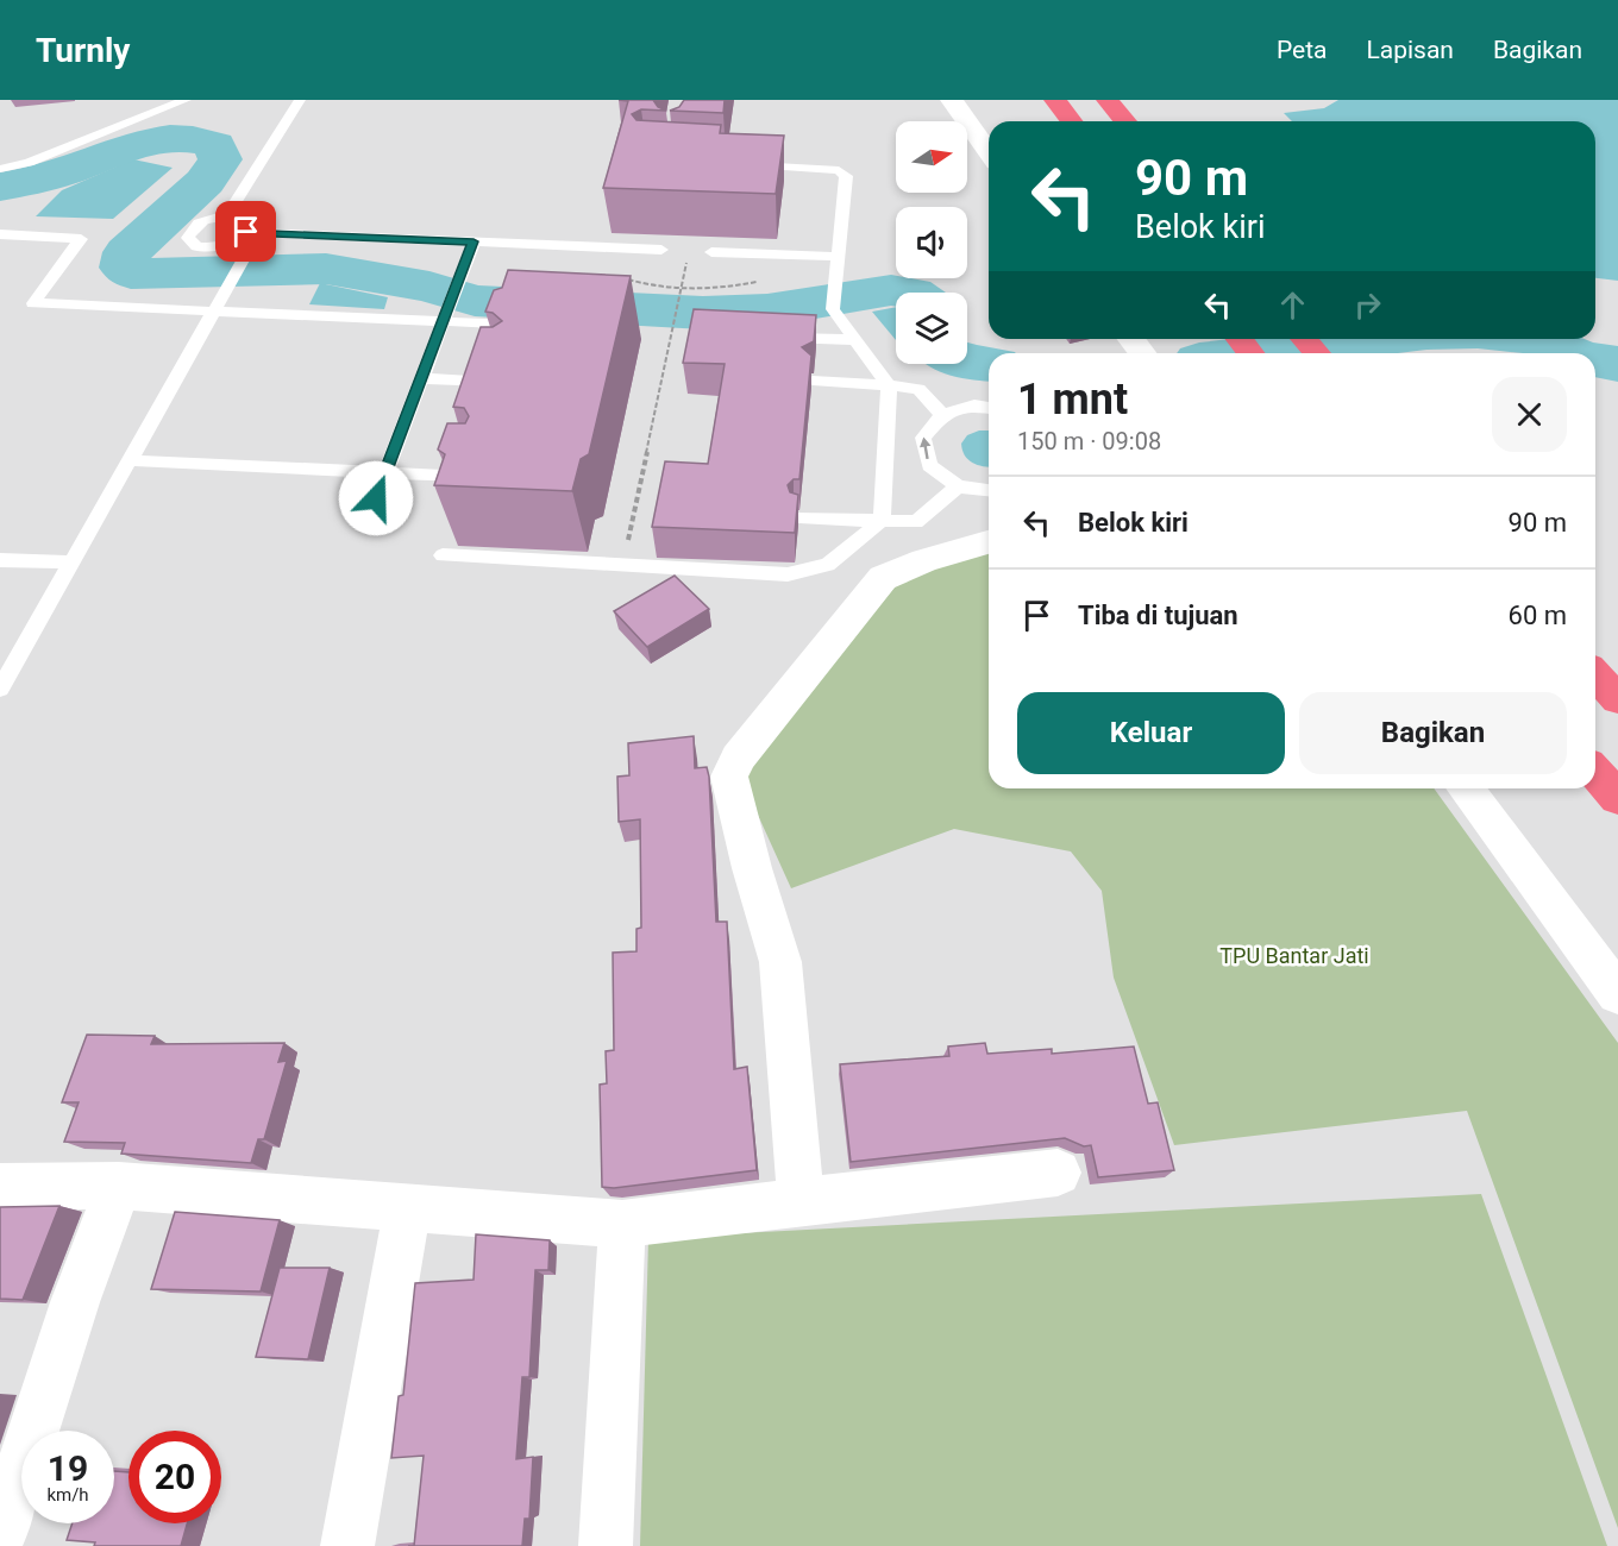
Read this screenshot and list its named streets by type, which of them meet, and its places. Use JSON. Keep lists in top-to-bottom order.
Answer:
{
  "parks": ["TPU Bantar Jati"],
  "north": "right",
  "page": {
    "header": "Turnly",
    "nav": ["Peta", "Lapisan", "Bagikan"],
    "turn": ["90 m", "Belok kiri"],
    "heading": ["1 mnt", "150 m · 09:08"],
    "list": [
      {
        "name": "Belok kiri",
        "value": "90 m"
      },
      {
        "name": "Tiba di tujuan",
        "value": "60 m"
      }
    ],
    "buttons": ["Keluar", "Bagikan"],
    "speed": "19 km/h",
    "limit": "20"
  }
}
